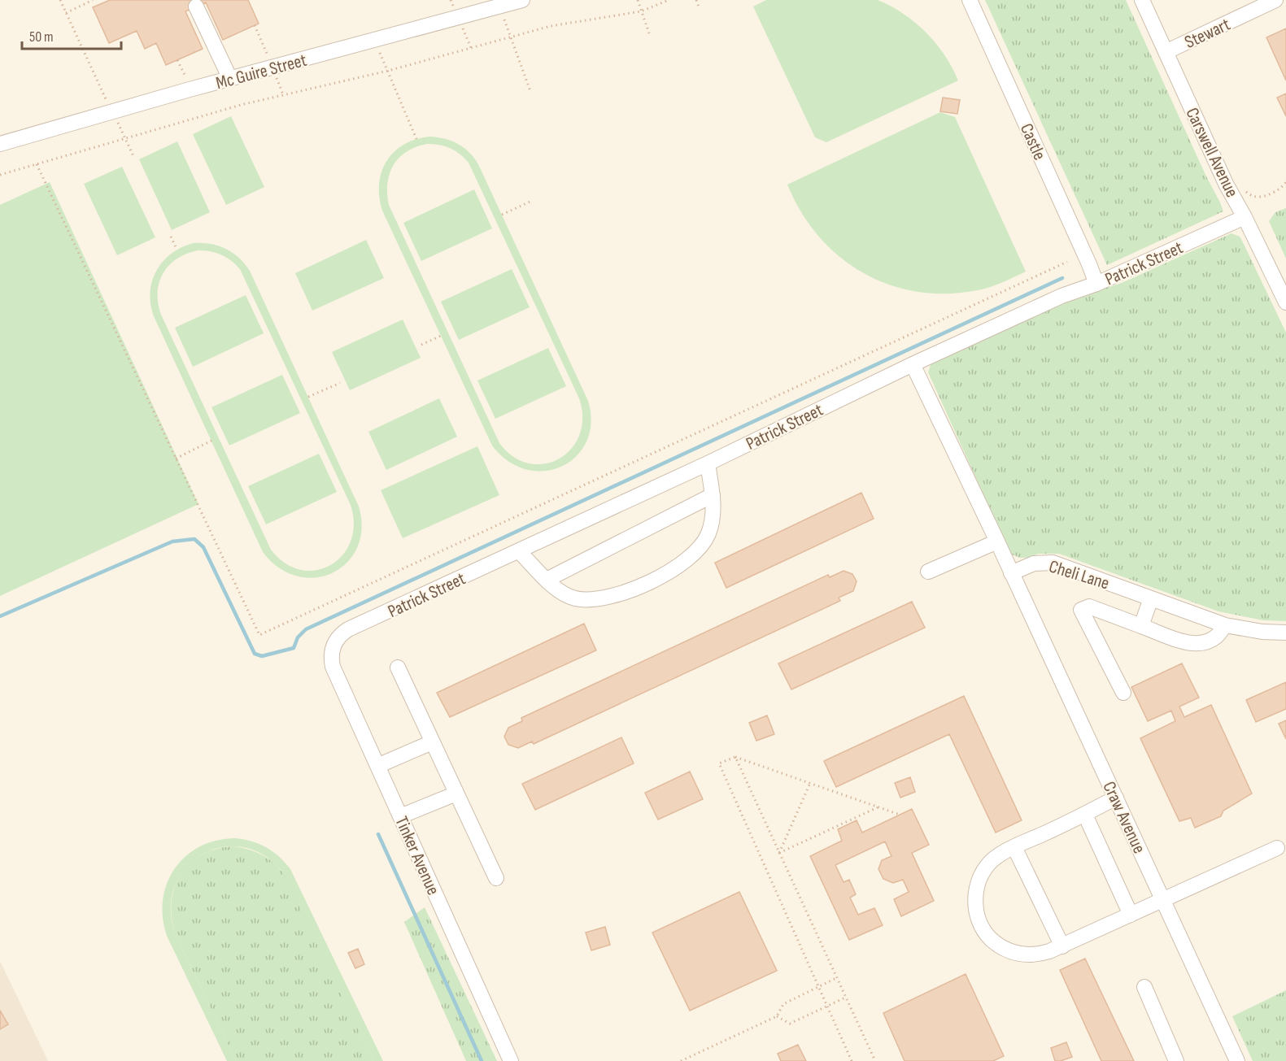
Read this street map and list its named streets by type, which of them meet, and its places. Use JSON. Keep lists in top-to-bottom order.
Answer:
{
  "streets": {
    "street": [
      "Stewart",
      "Mc Guire Street",
      "Castle",
      "Carswell Avenue",
      "Patrick Street",
      "Cheli Lane",
      "Craw Avenue",
      "Tinker Avenue"
    ]
  },
  "crossings": [
    ["Stewart", "Carswell Avenue"],
    ["Castle", "Patrick Street"],
    ["Carswell Avenue", "Patrick Street"],
    ["Patrick Street", "Tinker Avenue"],
    ["Cheli Lane", "Craw Avenue"]
  ],
  "scale_bar": "50 m"
}
